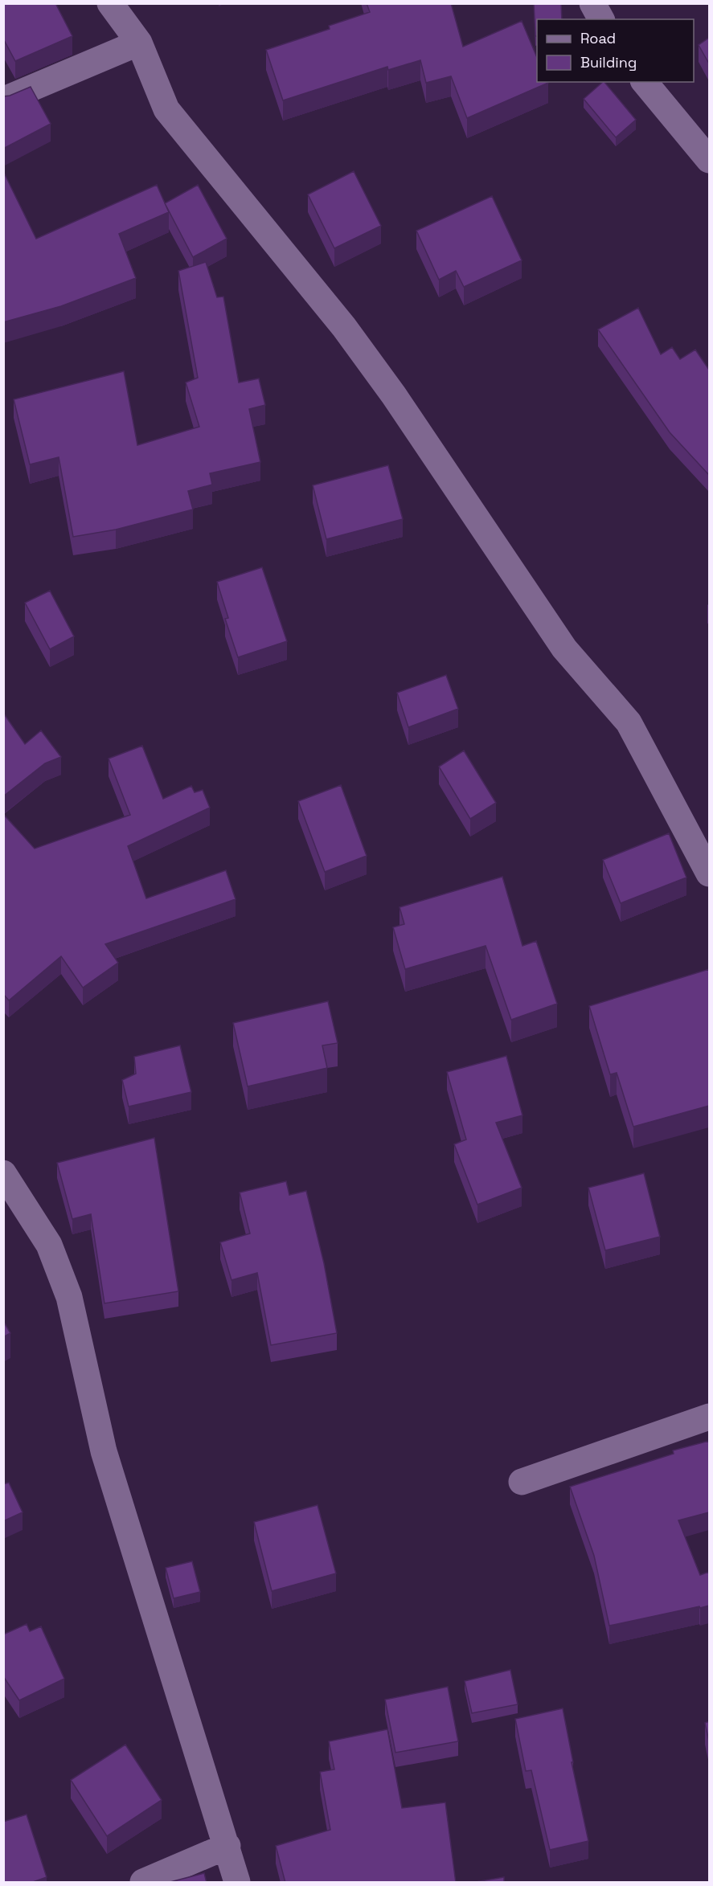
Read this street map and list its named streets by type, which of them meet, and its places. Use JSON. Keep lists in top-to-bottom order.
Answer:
{
  "legend": ["Road", "Building"]
}
